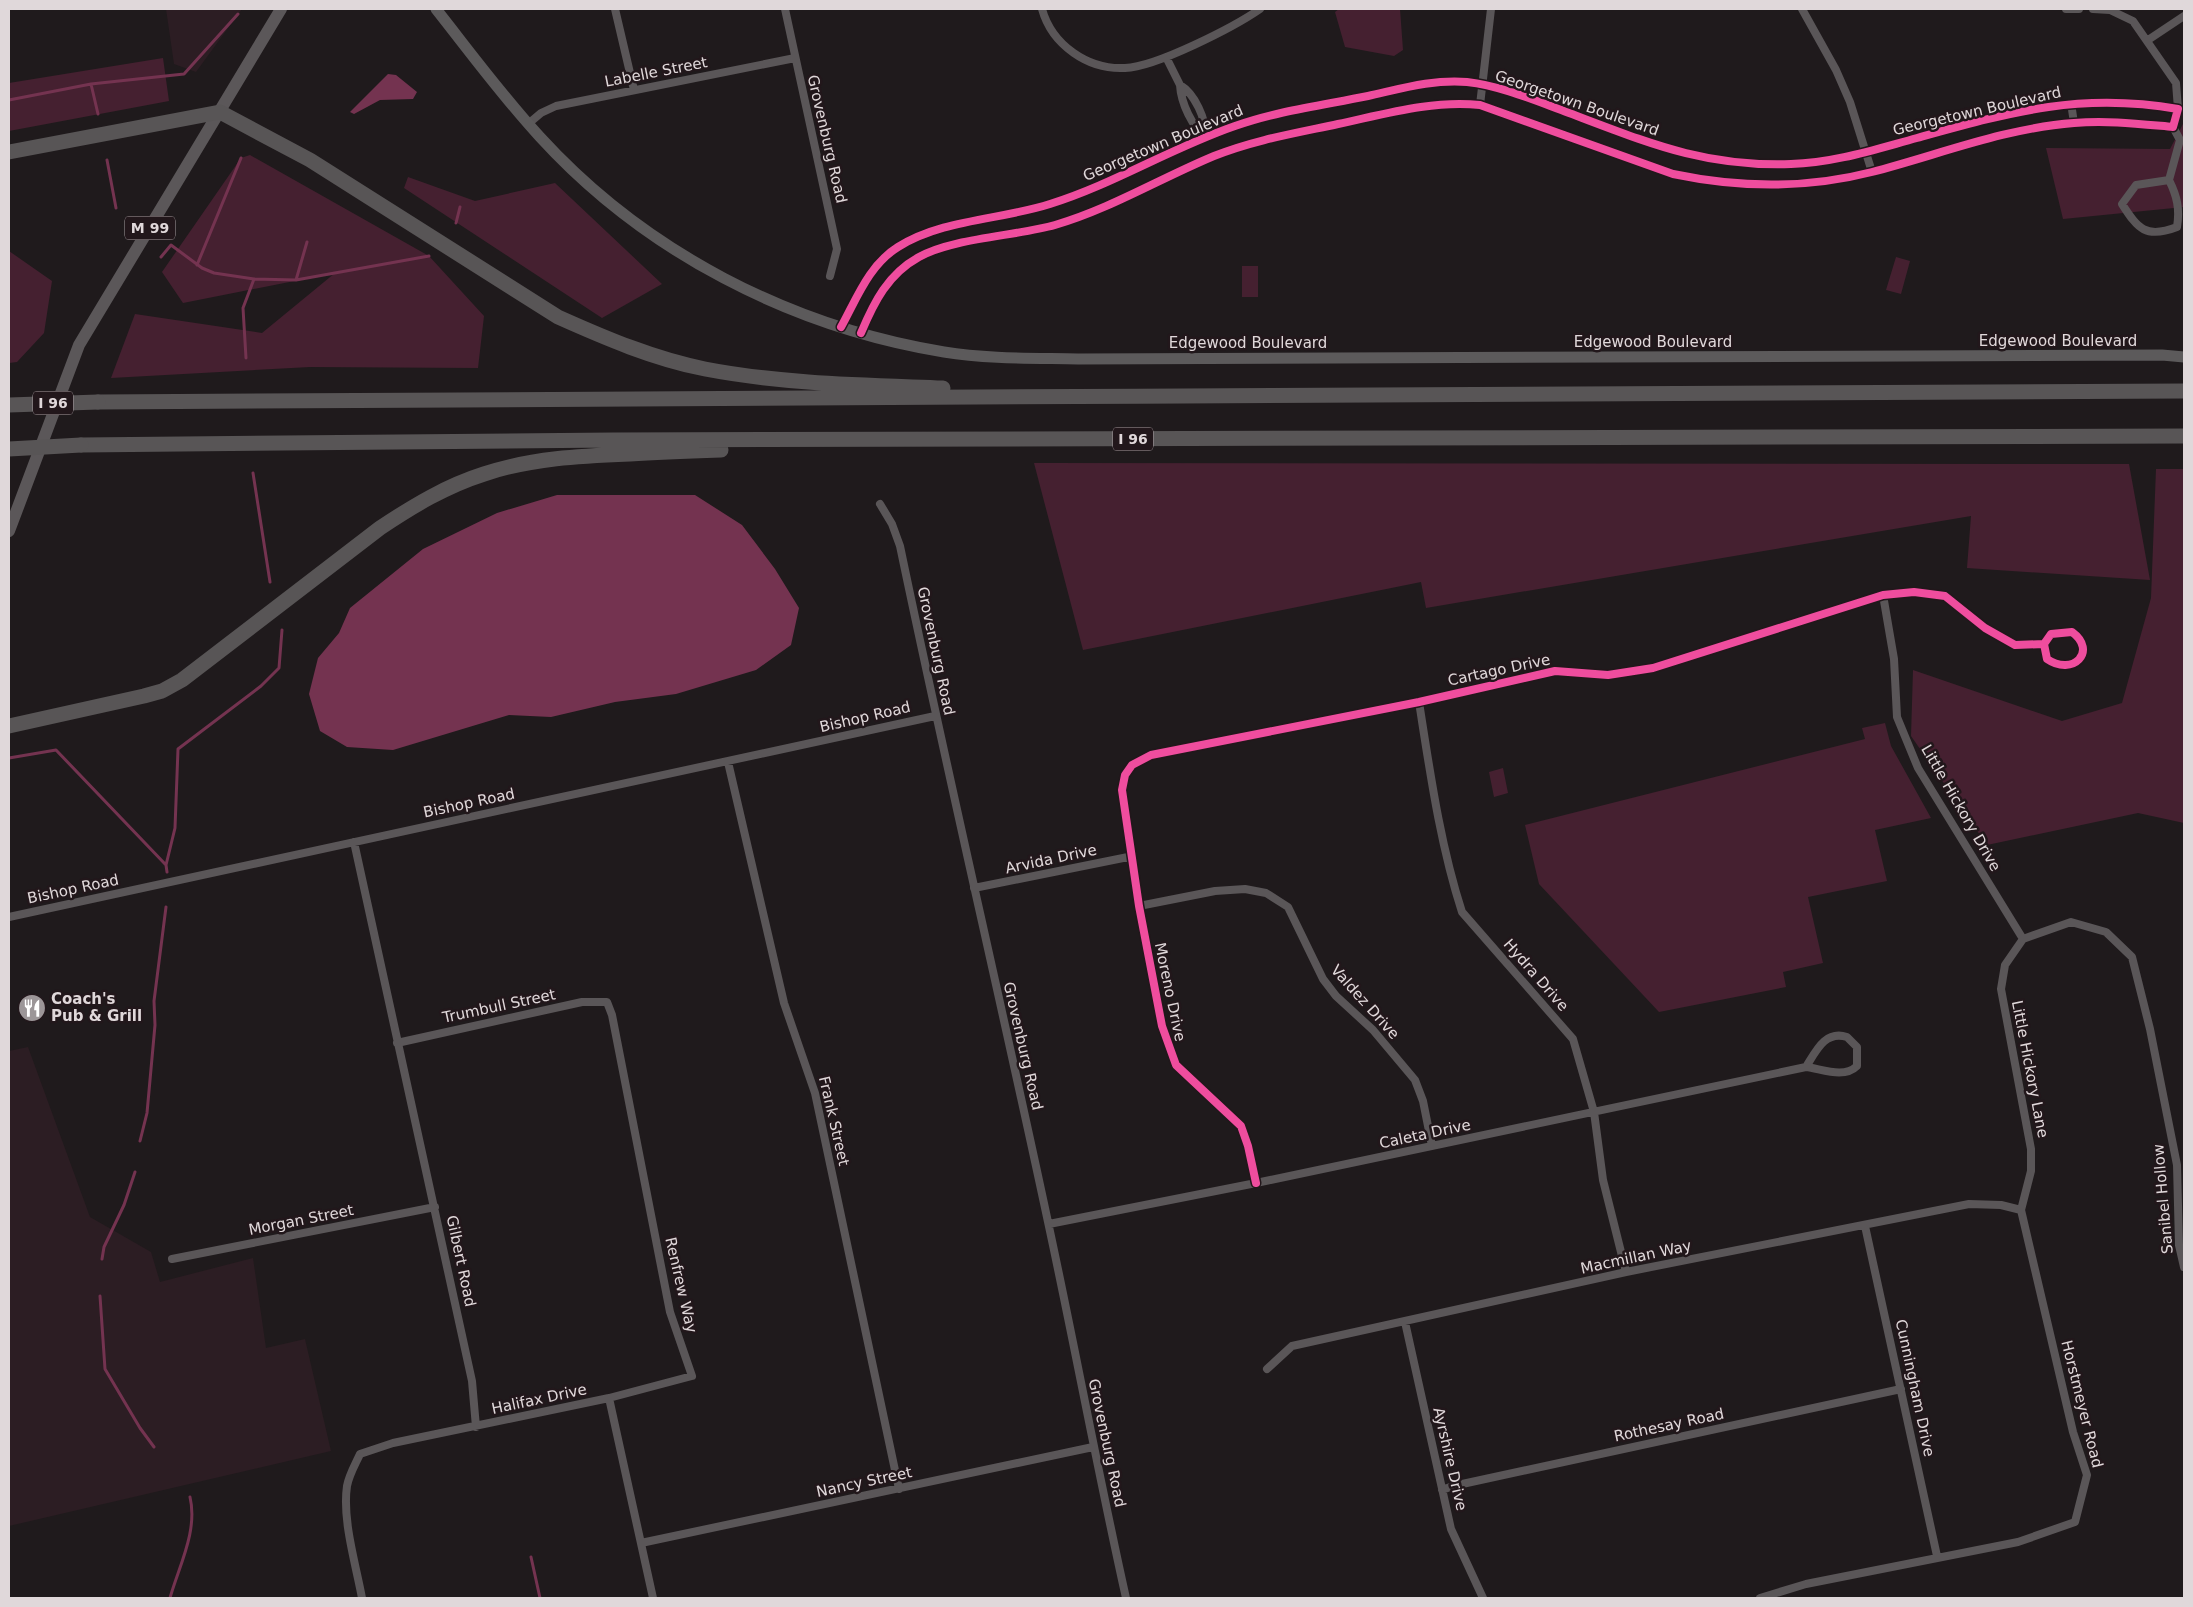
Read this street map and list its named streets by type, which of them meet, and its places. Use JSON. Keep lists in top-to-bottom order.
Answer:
{
  "streets": {
    "highway": ["I 96"],
    "main road": ["M 99"],
    "street": [
      "Labelle Street",
      "Georgetown Boulevard",
      "Grovenburg Road",
      "Edgewood Boulevard",
      "Cartago Drive",
      "Bishop Road",
      "Little Hickory Drive",
      "Arvida Drive",
      "Hydra Drive",
      "Moreno Drive",
      "Valdez Drive",
      "Trumbull Street",
      "Little Hickory Lane",
      "Frank Street",
      "Caleta Drive",
      "Sanibel Hollow",
      "Morgan Street",
      "Macmillan Way",
      "Gilbert Road",
      "Renfrew Way",
      "Cunningham Drive",
      "Halifax Drive",
      "Horstmeyer Road",
      "Rothesay Road",
      "Ayrshire Drive",
      "Nancy Street"
    ]
  },
  "crossings": [
    ["Labelle Street", "Grovenburg Road"],
    ["Labelle Street", "Edgewood Boulevard"],
    ["Georgetown Boulevard", "Edgewood Boulevard"],
    ["Grovenburg Road", "Bishop Road"],
    ["Grovenburg Road", "Arvida Drive"],
    ["Grovenburg Road", "Caleta Drive"],
    ["Grovenburg Road", "Nancy Street"],
    ["Cartago Drive", "Little Hickory Drive"],
    ["Cartago Drive", "Hydra Drive"],
    ["Cartago Drive", "Moreno Drive"],
    ["Bishop Road", "Frank Street"],
    ["Bishop Road", "Gilbert Road"],
    ["Little Hickory Drive", "Little Hickory Lane"],
    ["Little Hickory Drive", "Sanibel Hollow"],
    ["Arvida Drive", "Moreno Drive"],
    ["Hydra Drive", "Caleta Drive"],
    ["Hydra Drive", "Macmillan Way"],
    ["Moreno Drive", "Valdez Drive"],
    ["Moreno Drive", "Caleta Drive"],
    ["Valdez Drive", "Caleta Drive"],
    ["Trumbull Street", "Gilbert Road"],
    ["Trumbull Street", "Renfrew Way"],
    ["Little Hickory Lane", "Sanibel Hollow"],
    ["Little Hickory Lane", "Macmillan Way"],
    ["Little Hickory Lane", "Horstmeyer Road"],
    ["Frank Street", "Nancy Street"],
    ["Morgan Street", "Gilbert Road"],
    ["Macmillan Way", "Cunningham Drive"],
    ["Macmillan Way", "Horstmeyer Road"],
    ["Macmillan Way", "Ayrshire Drive"],
    ["Gilbert Road", "Halifax Drive"],
    ["Renfrew Way", "Halifax Drive"],
    ["Cunningham Drive", "Horstmeyer Road"],
    ["Cunningham Drive", "Rothesay Road"],
    ["Rothesay Road", "Ayrshire Drive"]
  ],
  "places": {
    "restaurant": ["Coach's Pub & Grill"]
  }
}
